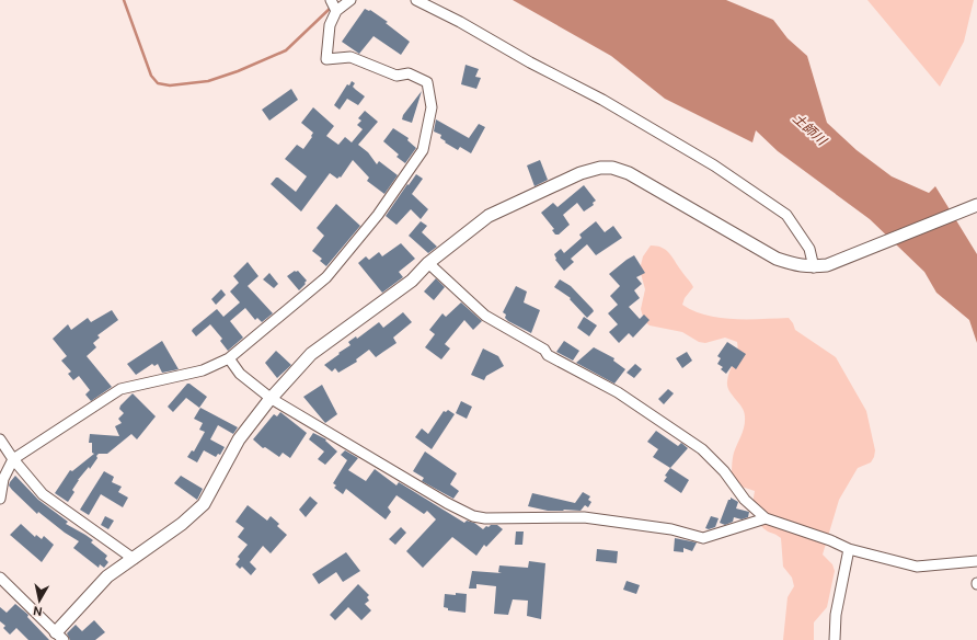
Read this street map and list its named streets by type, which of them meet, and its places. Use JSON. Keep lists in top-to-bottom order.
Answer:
{
  "water": ["土師川"],
  "north": "bottom"
}
